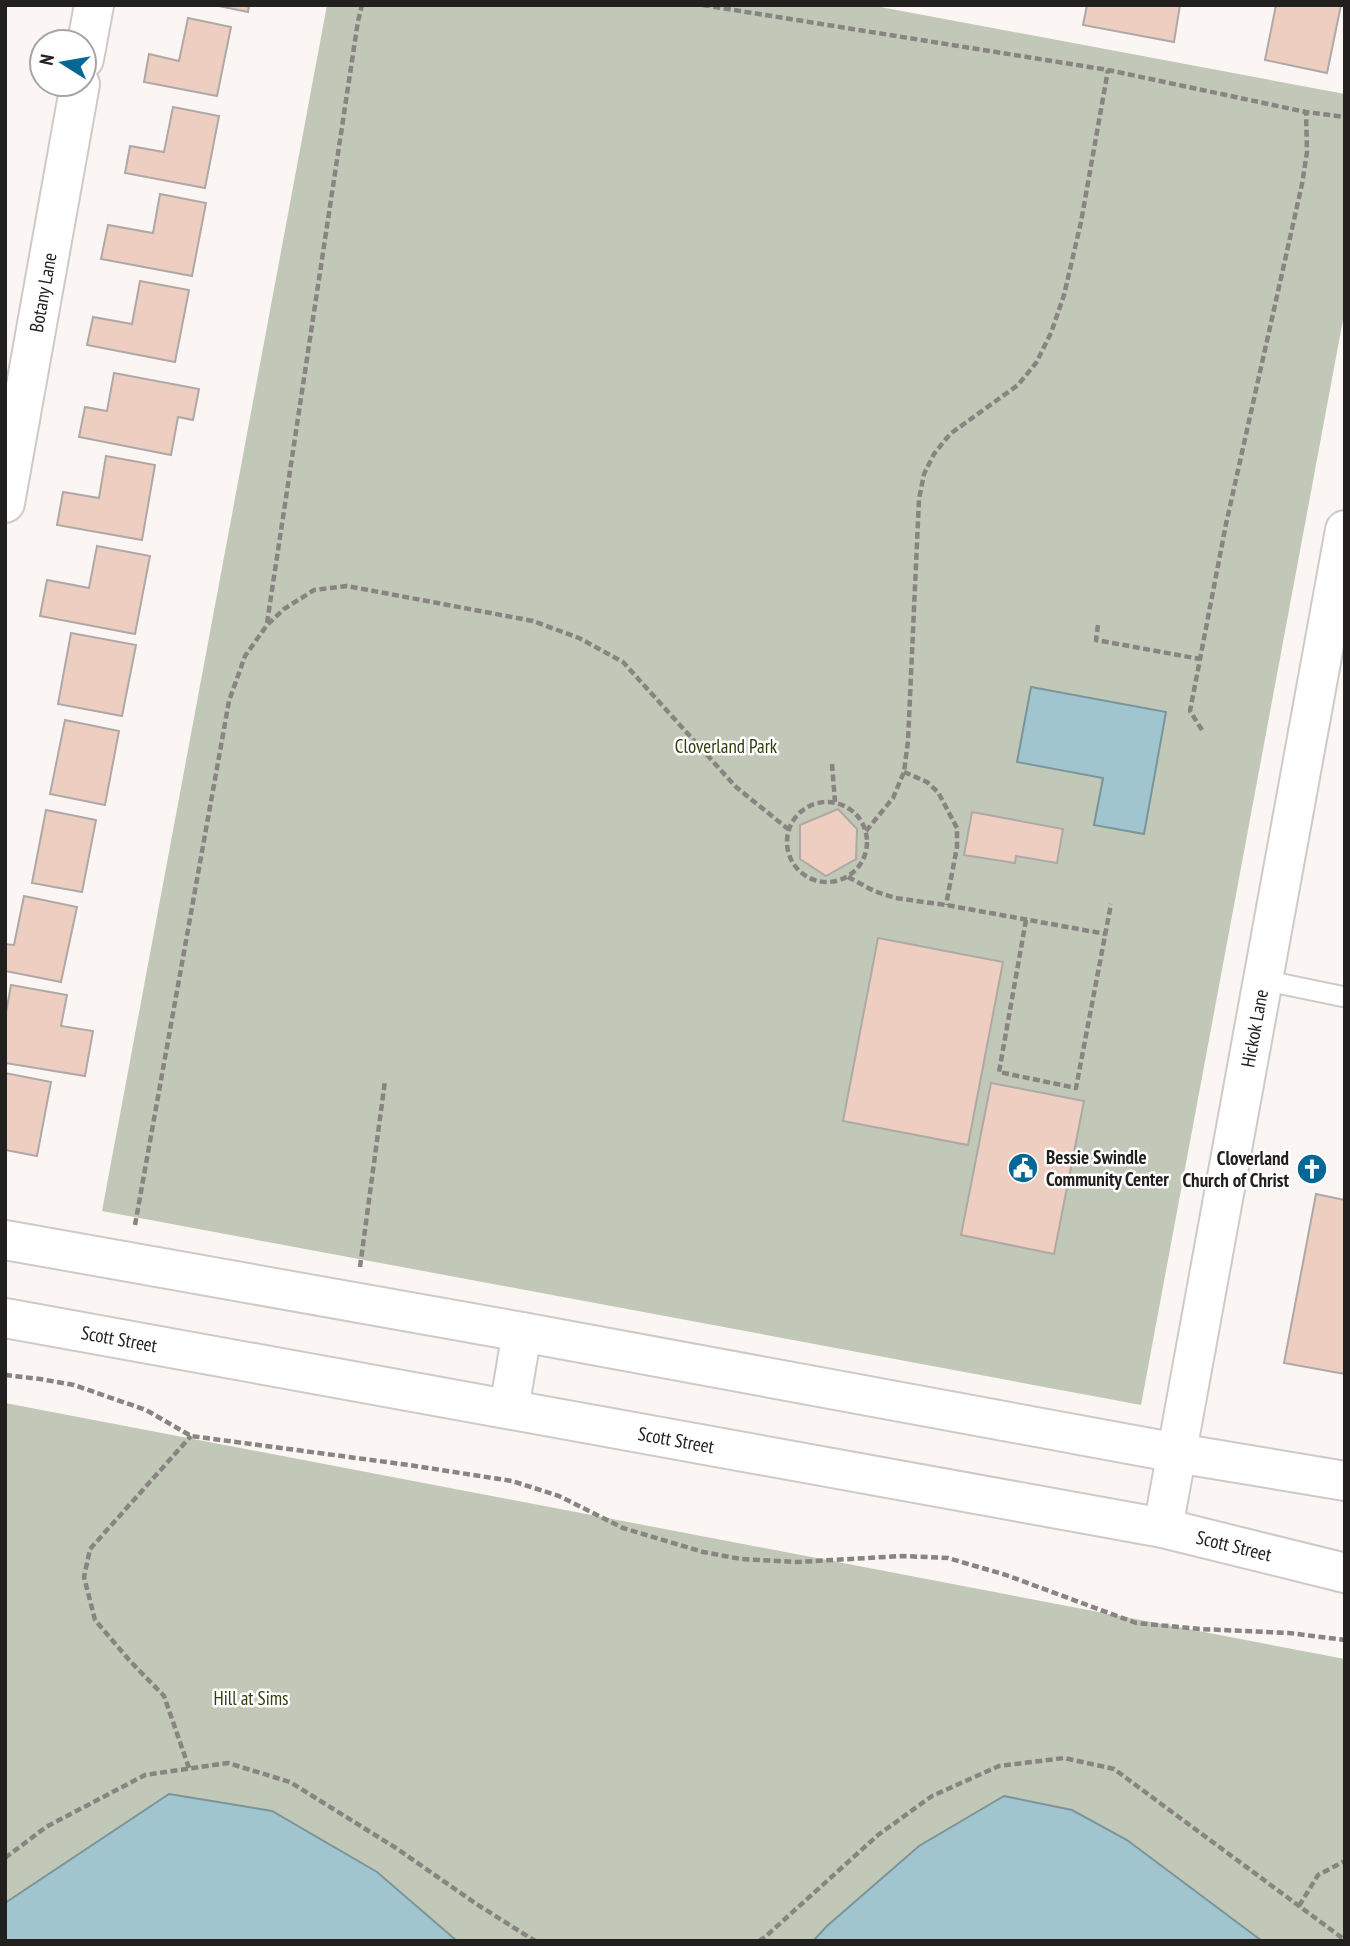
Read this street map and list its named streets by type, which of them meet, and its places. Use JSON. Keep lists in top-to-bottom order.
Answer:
{
  "streets": {
    "main road": ["Botany Lane", "Hickok Lane", "Scott Street"]
  },
  "crossings": [
    ["Hickok Lane", "Scott Street"]
  ],
  "parks": ["Cloverland Park", "Hill at Sims"],
  "places": {
    "public building": ["Bessie Swindle Community Center"],
    "church": ["Cloverland Church of Christ"]
  },
  "north": "left"
}
